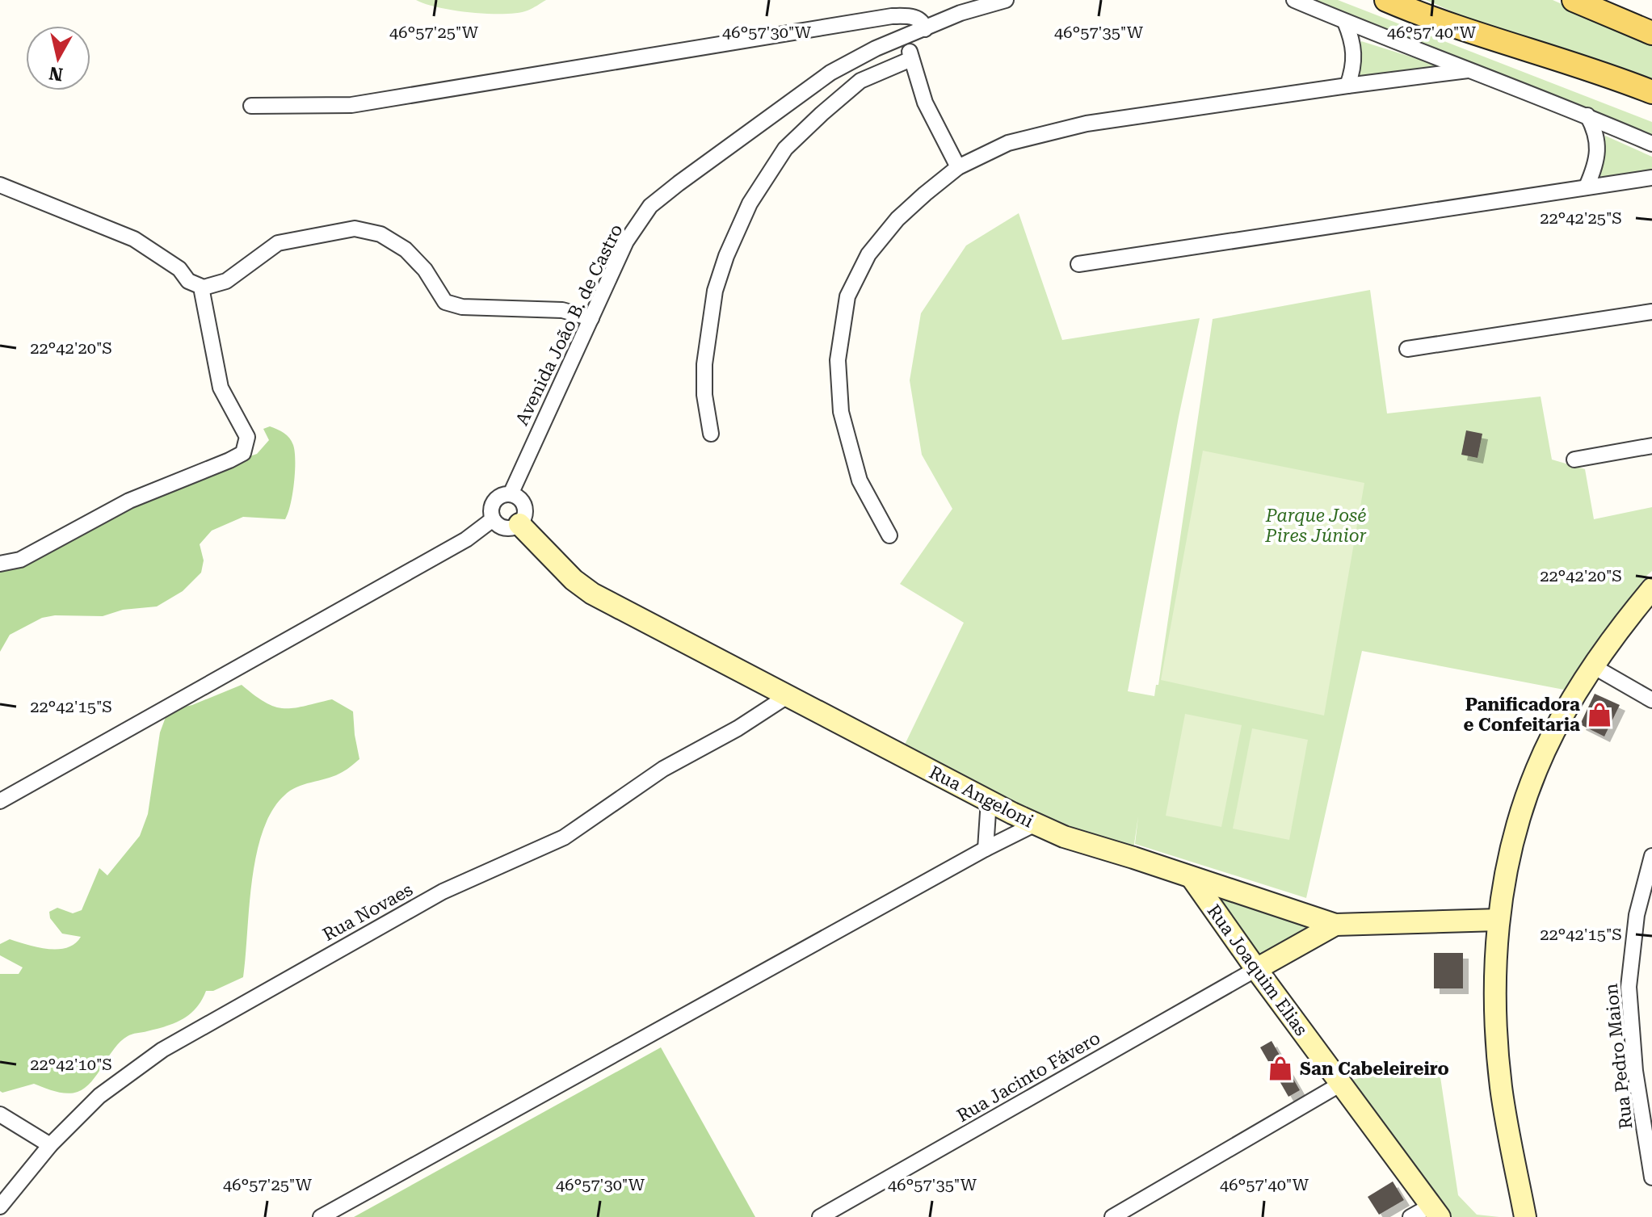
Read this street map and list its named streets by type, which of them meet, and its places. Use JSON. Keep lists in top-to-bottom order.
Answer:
{
  "streets": {
    "street": [
      "Avenida João B. de Castro",
      "Rua Angeloni",
      "Rua Novaes",
      "Rua Joaquim Elias",
      "Rua Pedro Maion",
      "Rua Jacinto Fávero"
    ]
  },
  "crossings": [
    ["Avenida João B. de Castro", "Rua Angeloni"],
    ["Rua Angeloni", "Rua Novaes"],
    ["Rua Angeloni", "Rua Joaquim Elias"],
    ["Rua Joaquim Elias", "Rua Jacinto Fávero"]
  ],
  "parks": ["Parque José Pires Júnior"],
  "places": {
    "shop": ["Panificadora e Confeitaria", "San Cabeleireiro"]
  },
  "north": "bottom",
  "coordinates": [
    "46°57'25\"W",
    "46°57'30\"W",
    "46°57'35\"W",
    "46°57'40\"W",
    "22°42'25\"S",
    "22°42'20\"S",
    "22°42'15\"S",
    "22°42'10\"S"
  ]
}
